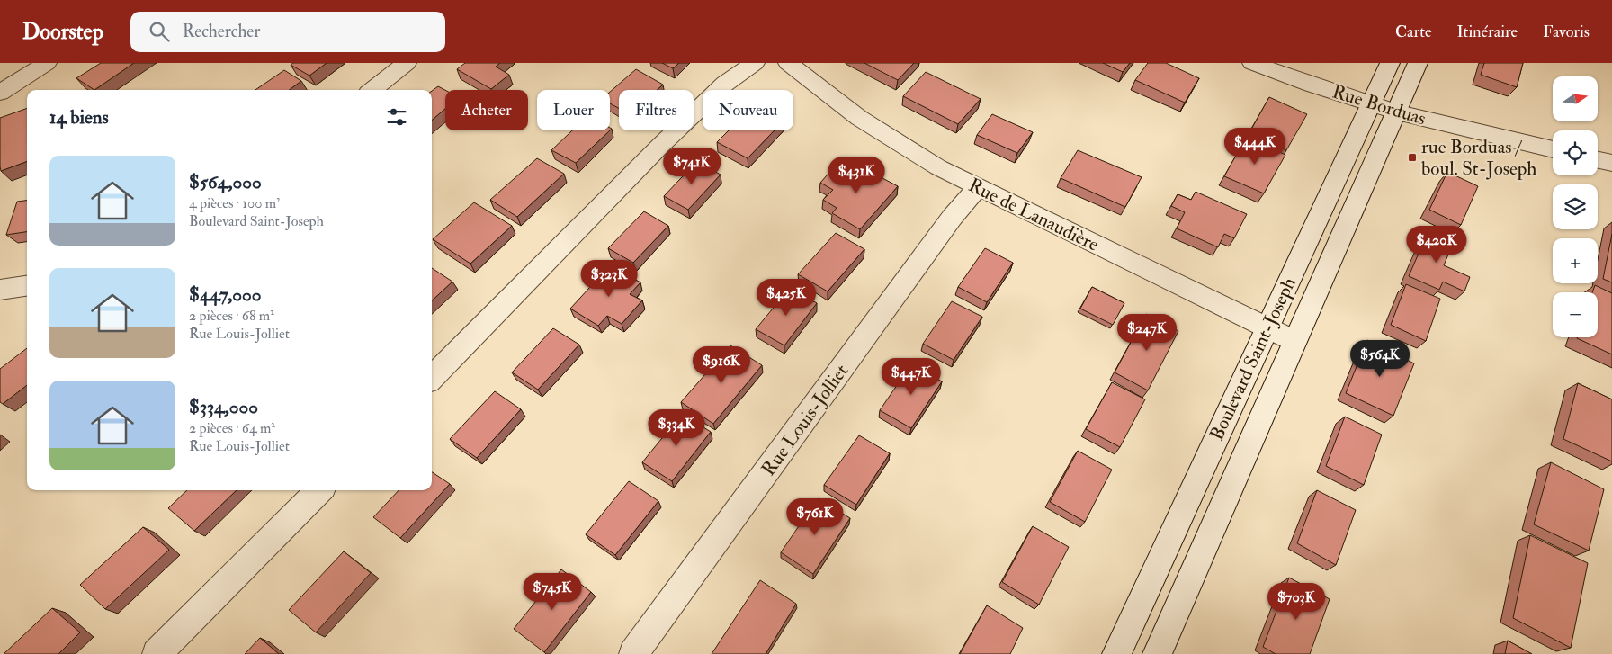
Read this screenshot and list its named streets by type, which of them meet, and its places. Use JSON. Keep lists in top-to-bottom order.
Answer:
{
  "streets": {
    "street": [
      "Rue Borduas",
      "Rue de Lanaudière",
      "Boulevard Saint-Joseph",
      "Rue Louis-Jolliet"
    ]
  },
  "crossings": [
    ["Rue Borduas", "Boulevard Saint-Joseph"],
    ["Rue de Lanaudière", "Boulevard Saint-Joseph"],
    ["Rue de Lanaudière", "Rue Louis-Jolliet"]
  ],
  "places": {
    "transit": ["rue Borduas / boul. St-Joseph"]
  },
  "north": "right",
  "page": {
    "header": "Doorstep",
    "search": "Rechercher",
    "nav": ["Carte", "Itinéraire", "Favoris"],
    "map_buttons": ["+", "−"],
    "chip": [
      "Acheter",
      "Louer",
      "Filtres",
      "Nouveau"
    ],
    "heading": "14 biens",
    "price": [
      "$444K",
      "$741K",
      "$431K",
      "$420K",
      "$323K",
      "$425K",
      "$247K",
      "$564K",
      "$916K",
      "$447K",
      "$334K",
      "$761K",
      "$745K",
      "$703K"
    ],
    "list": [
      {
        "name": "$564,000",
        "note": "4 pièces · 100 m² · Boulevard Saint-Joseph"
      },
      {
        "name": "$447,000",
        "note": "2 pièces · 68 m² · Rue Louis-Jolliet"
      },
      {
        "name": "$334,000",
        "note": "2 pièces · 64 m² · Rue Louis-Jolliet"
      }
    ]
  }
}
